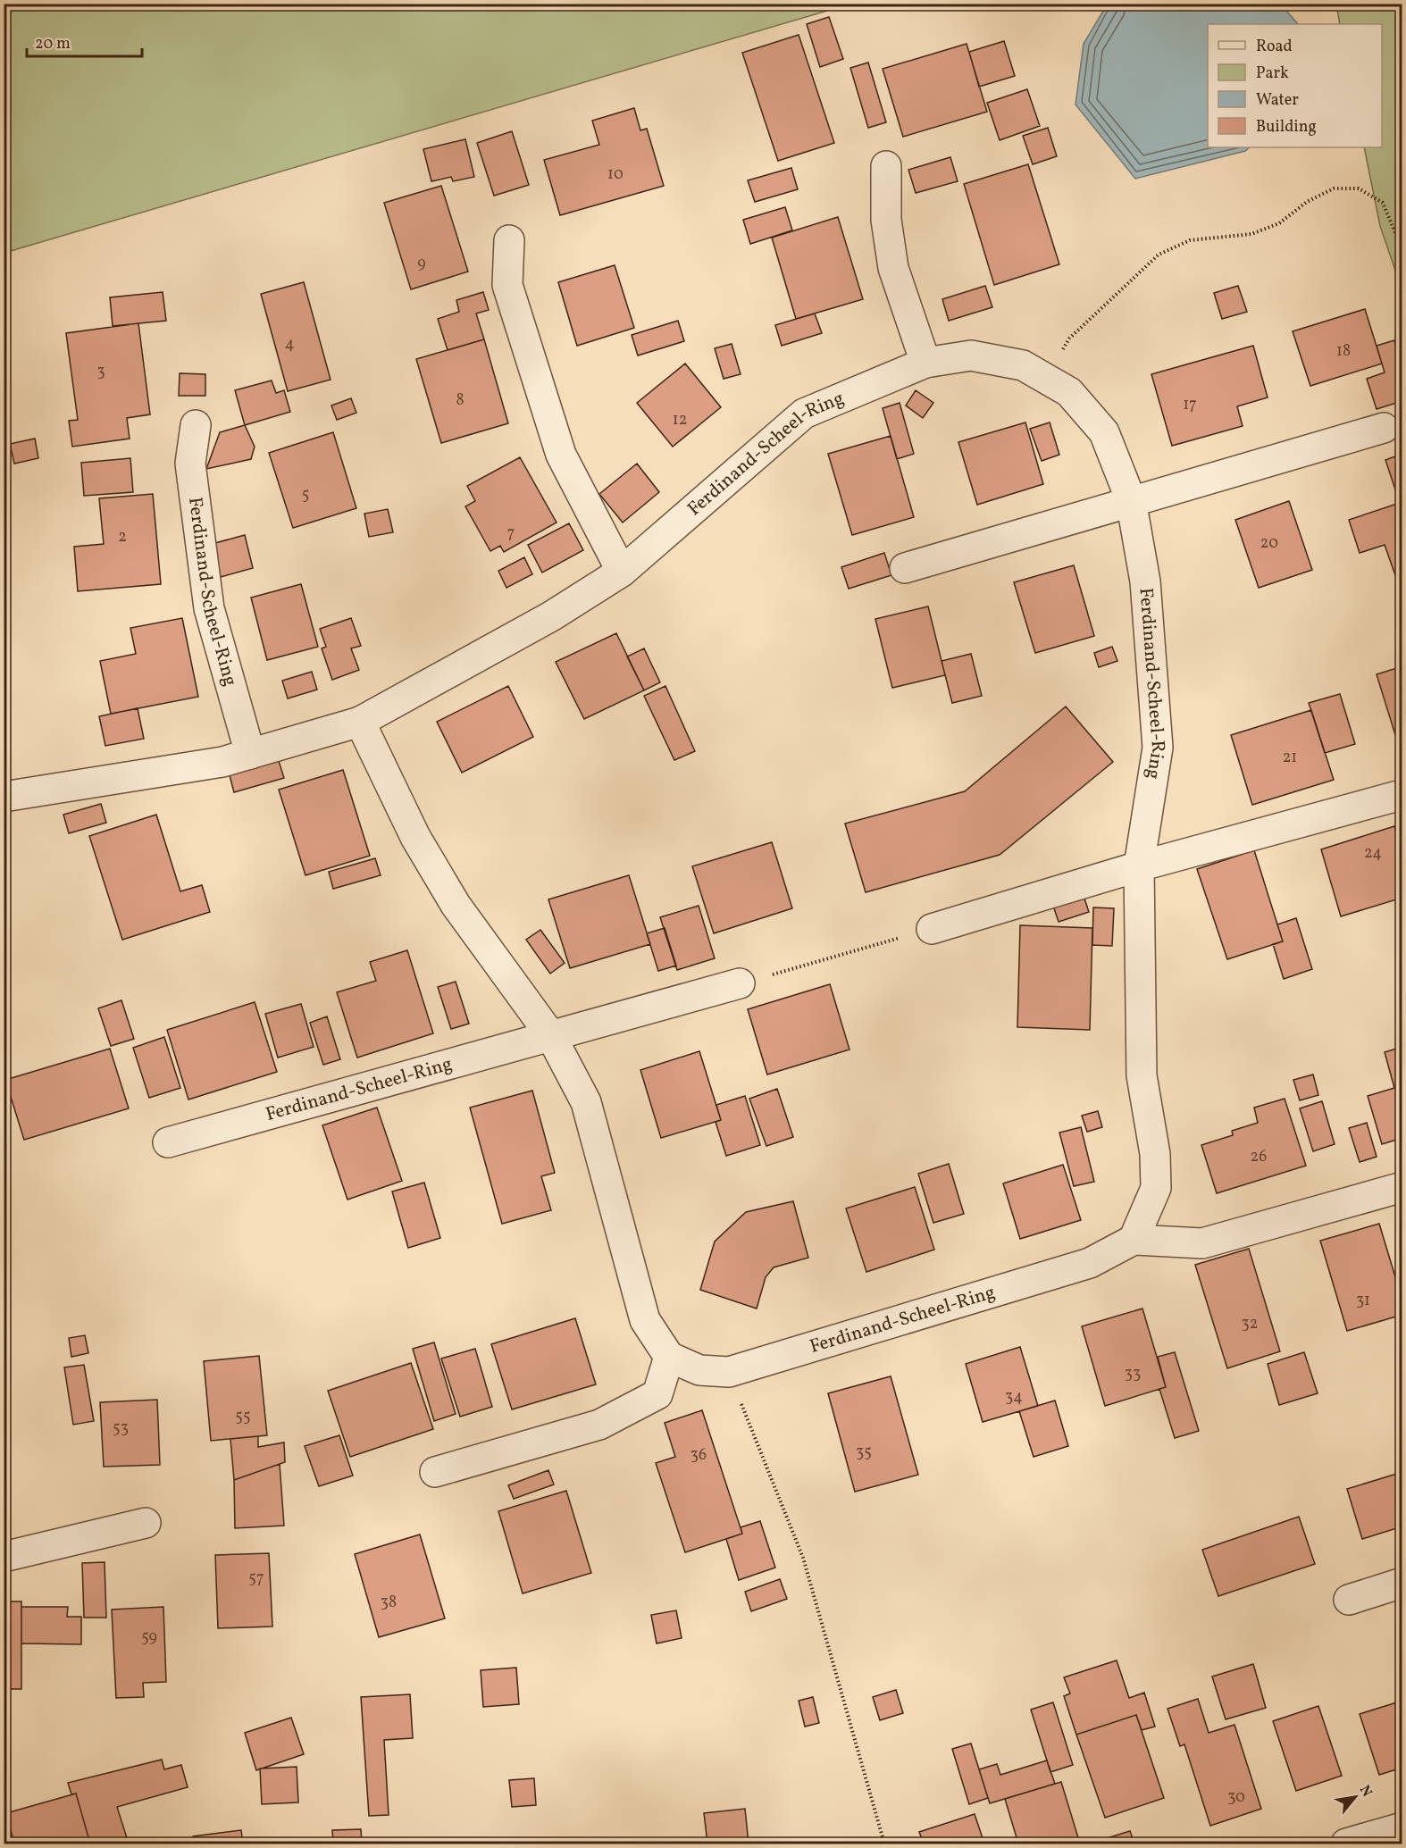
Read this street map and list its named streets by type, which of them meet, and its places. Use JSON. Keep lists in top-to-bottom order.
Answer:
{
  "streets": {
    "street": ["Ferdinand-Scheel-Ring"]
  },
  "house_numbers": [
    "10",
    "9",
    "4",
    "18",
    "3",
    "8",
    "17",
    "12",
    "5",
    "7",
    "2",
    "20",
    "21",
    "24",
    "26",
    "31",
    "32",
    "33",
    "34",
    "55",
    "53",
    "35",
    "36",
    "57",
    "38",
    "59",
    "30"
  ],
  "legend": [
    "Road",
    "Park",
    "Water",
    "Building"
  ],
  "scale_bar": "20 m",
  "north": "top right"
}
